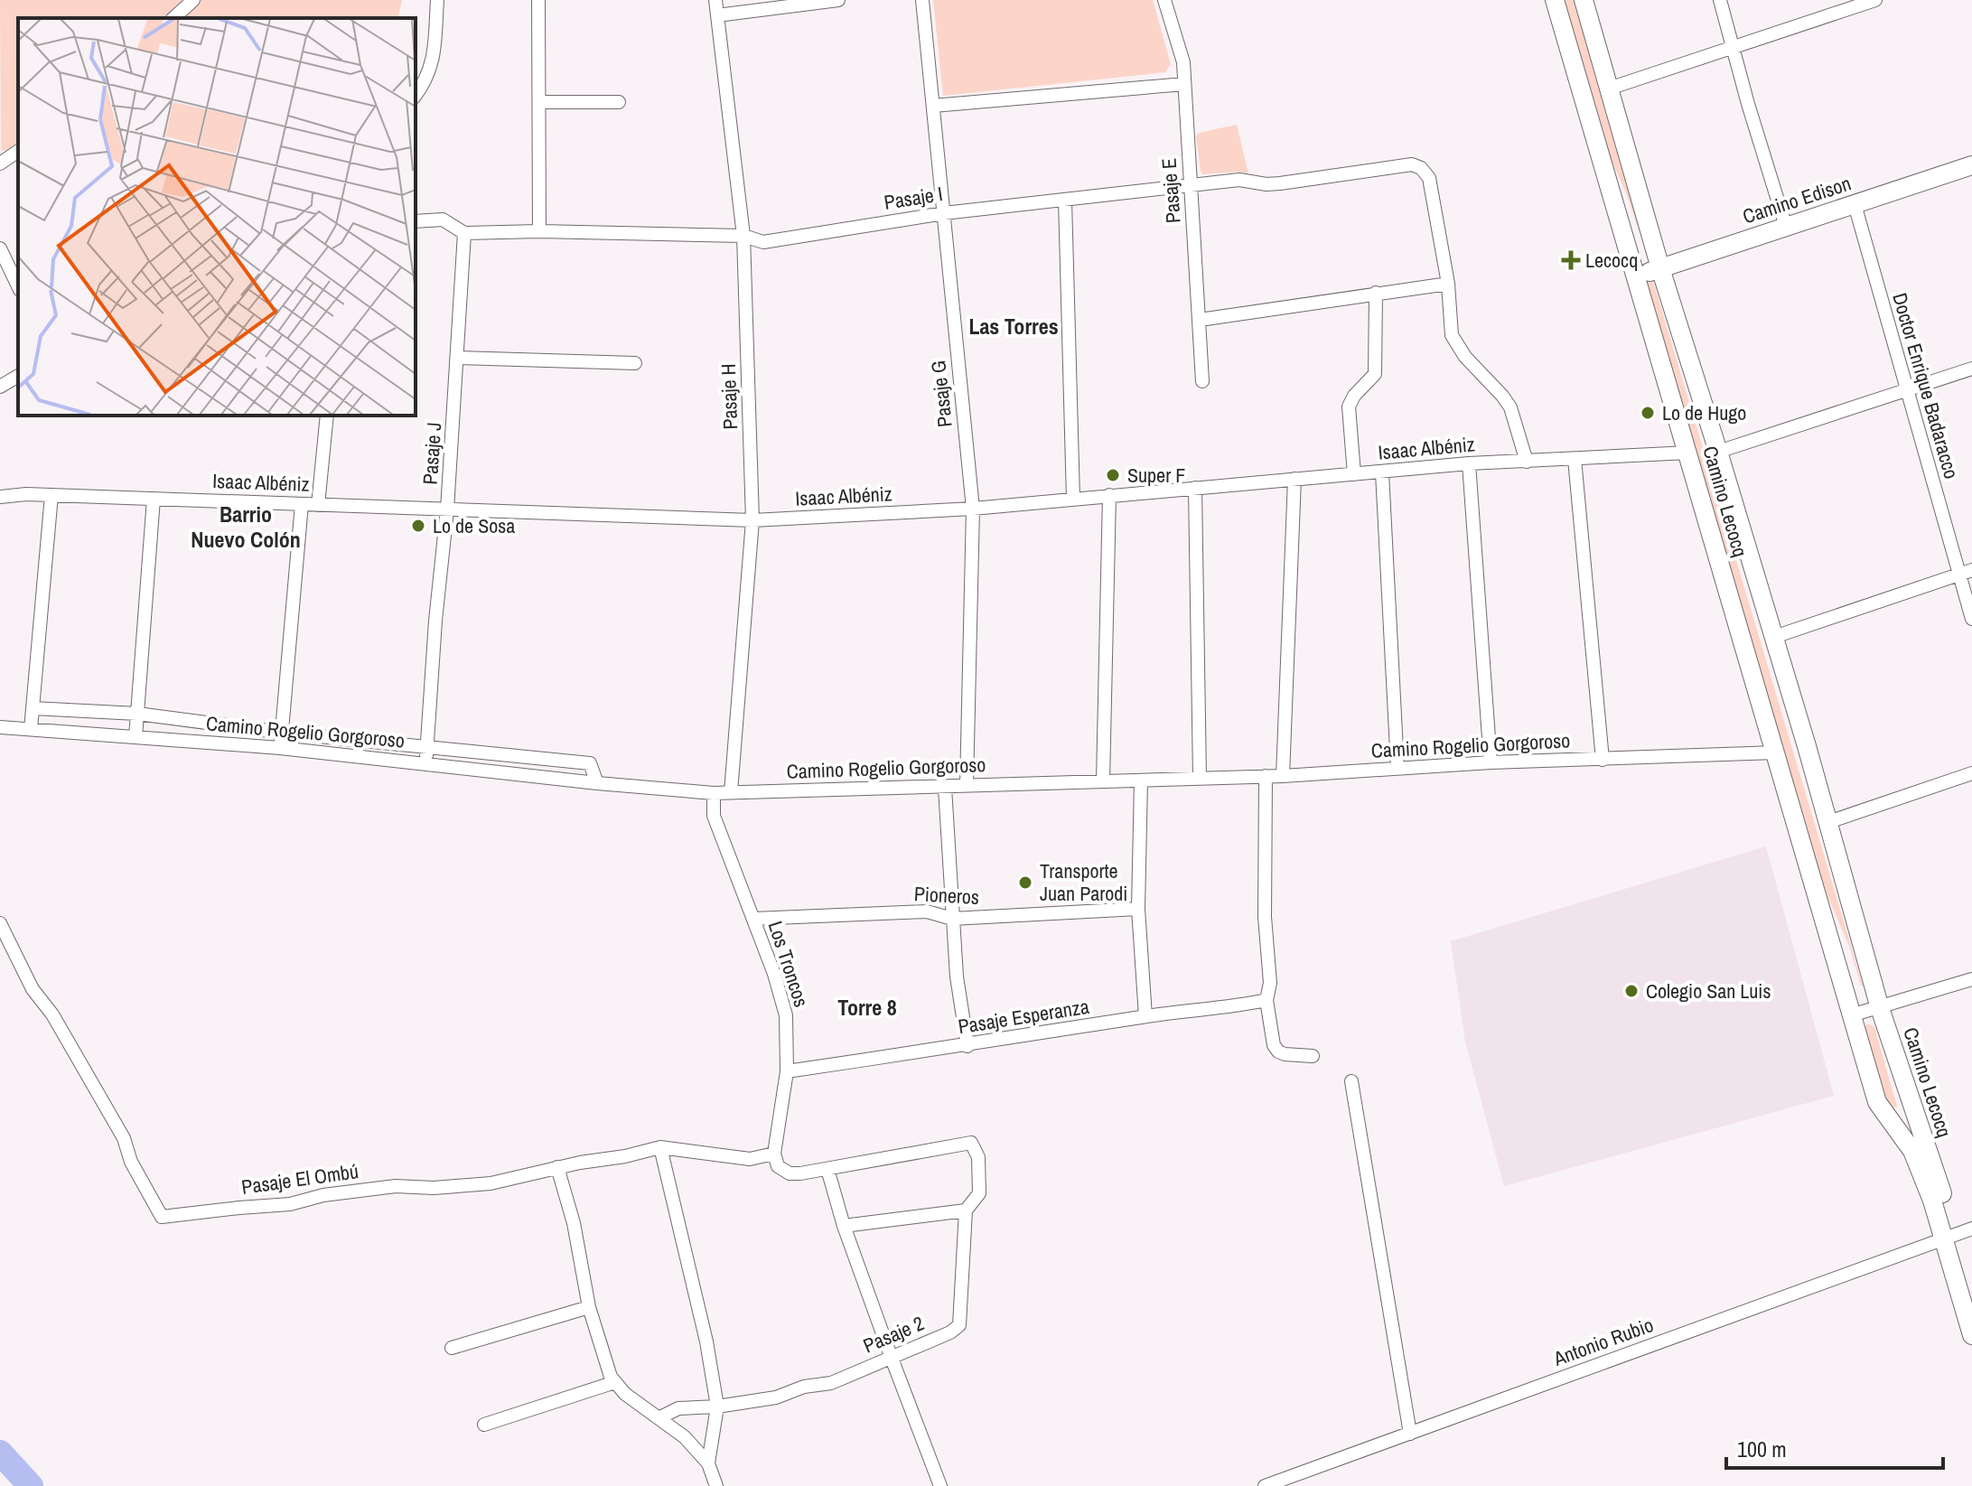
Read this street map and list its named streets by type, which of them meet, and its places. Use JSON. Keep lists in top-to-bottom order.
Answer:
{
  "streets": {
    "street": [
      "Pasaje E",
      "Pasaje I",
      "Camino Edison",
      "Doctor Enrique Badaracco",
      "Pasaje G",
      "Pasaje H",
      "Isaac Albéniz",
      "Pasaje J",
      "Camino Lecocq",
      "Camino Rogelio Gorgoroso",
      "Pioneros",
      "Los Troncos",
      "Pasaje Esperanza",
      "Pasaje El Ombú",
      "Pasaje 2",
      "Antonio Rubio"
    ]
  },
  "crossings": [
    ["Pasaje E", "Pasaje I"],
    ["Pasaje I", "Pasaje G"],
    ["Pasaje I", "Pasaje H"],
    ["Pasaje I", "Pasaje J"],
    ["Camino Edison", "Doctor Enrique Badaracco"],
    ["Camino Edison", "Camino Lecocq"],
    ["Pasaje G", "Isaac Albéniz"],
    ["Pasaje G", "Camino Rogelio Gorgoroso"],
    ["Pasaje H", "Isaac Albéniz"],
    ["Pasaje H", "Camino Rogelio Gorgoroso"],
    ["Isaac Albéniz", "Pasaje J"],
    ["Isaac Albéniz", "Camino Lecocq"],
    ["Pasaje J", "Camino Rogelio Gorgoroso"],
    ["Camino Lecocq", "Camino Rogelio Gorgoroso"],
    ["Camino Lecocq", "Antonio Rubio"],
    ["Camino Rogelio Gorgoroso", "Los Troncos"],
    ["Pioneros", "Los Troncos"],
    ["Los Troncos", "Pasaje Esperanza"],
    ["Los Troncos", "Pasaje El Ombú"]
  ],
  "districts": ["Las Torres", "Barrio Nuevo Colón", "Torre 8"],
  "places": {
    "health": ["Lecocq"],
    "other": [
      "Lo de Hugo",
      "Super F",
      "Lo de Sosa",
      "Transporte Juan Parodi",
      "Colegio San Luis"
    ]
  },
  "scale_bar": "100 m"
}
